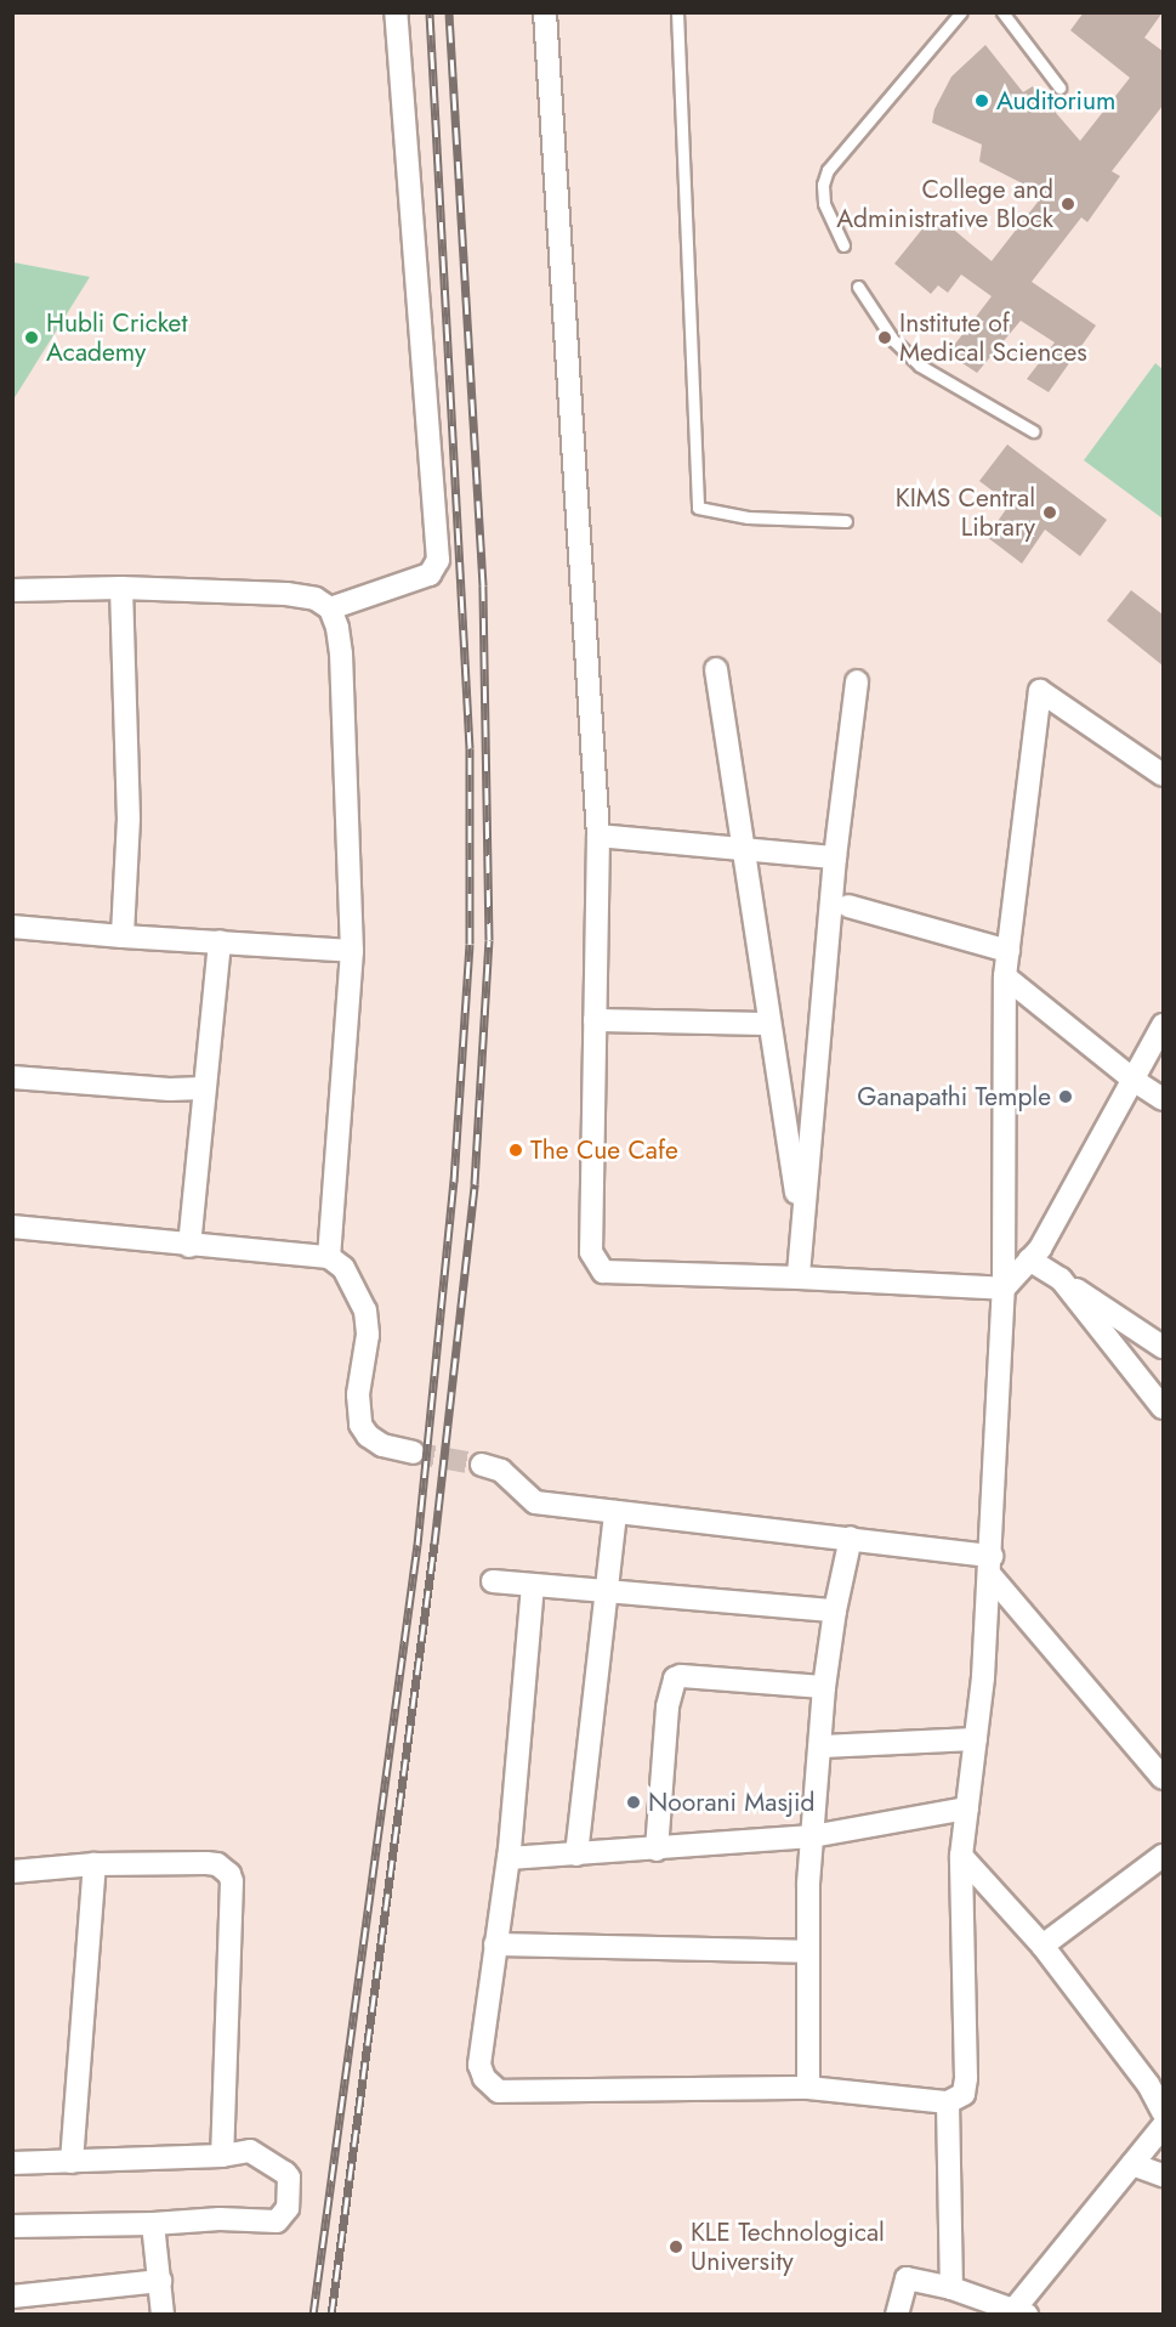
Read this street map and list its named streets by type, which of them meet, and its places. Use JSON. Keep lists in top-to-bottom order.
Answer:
{
  "places": [
    "Auditorium",
    "College and Administrative Block",
    "Hubli Cricket Academy",
    "Institute of Medical Sciences",
    "KIMS Central Library",
    "Ganapathi Temple",
    "The Cue Cafe",
    "Noorani Masjid",
    "KLE Technological University"
  ]
}
